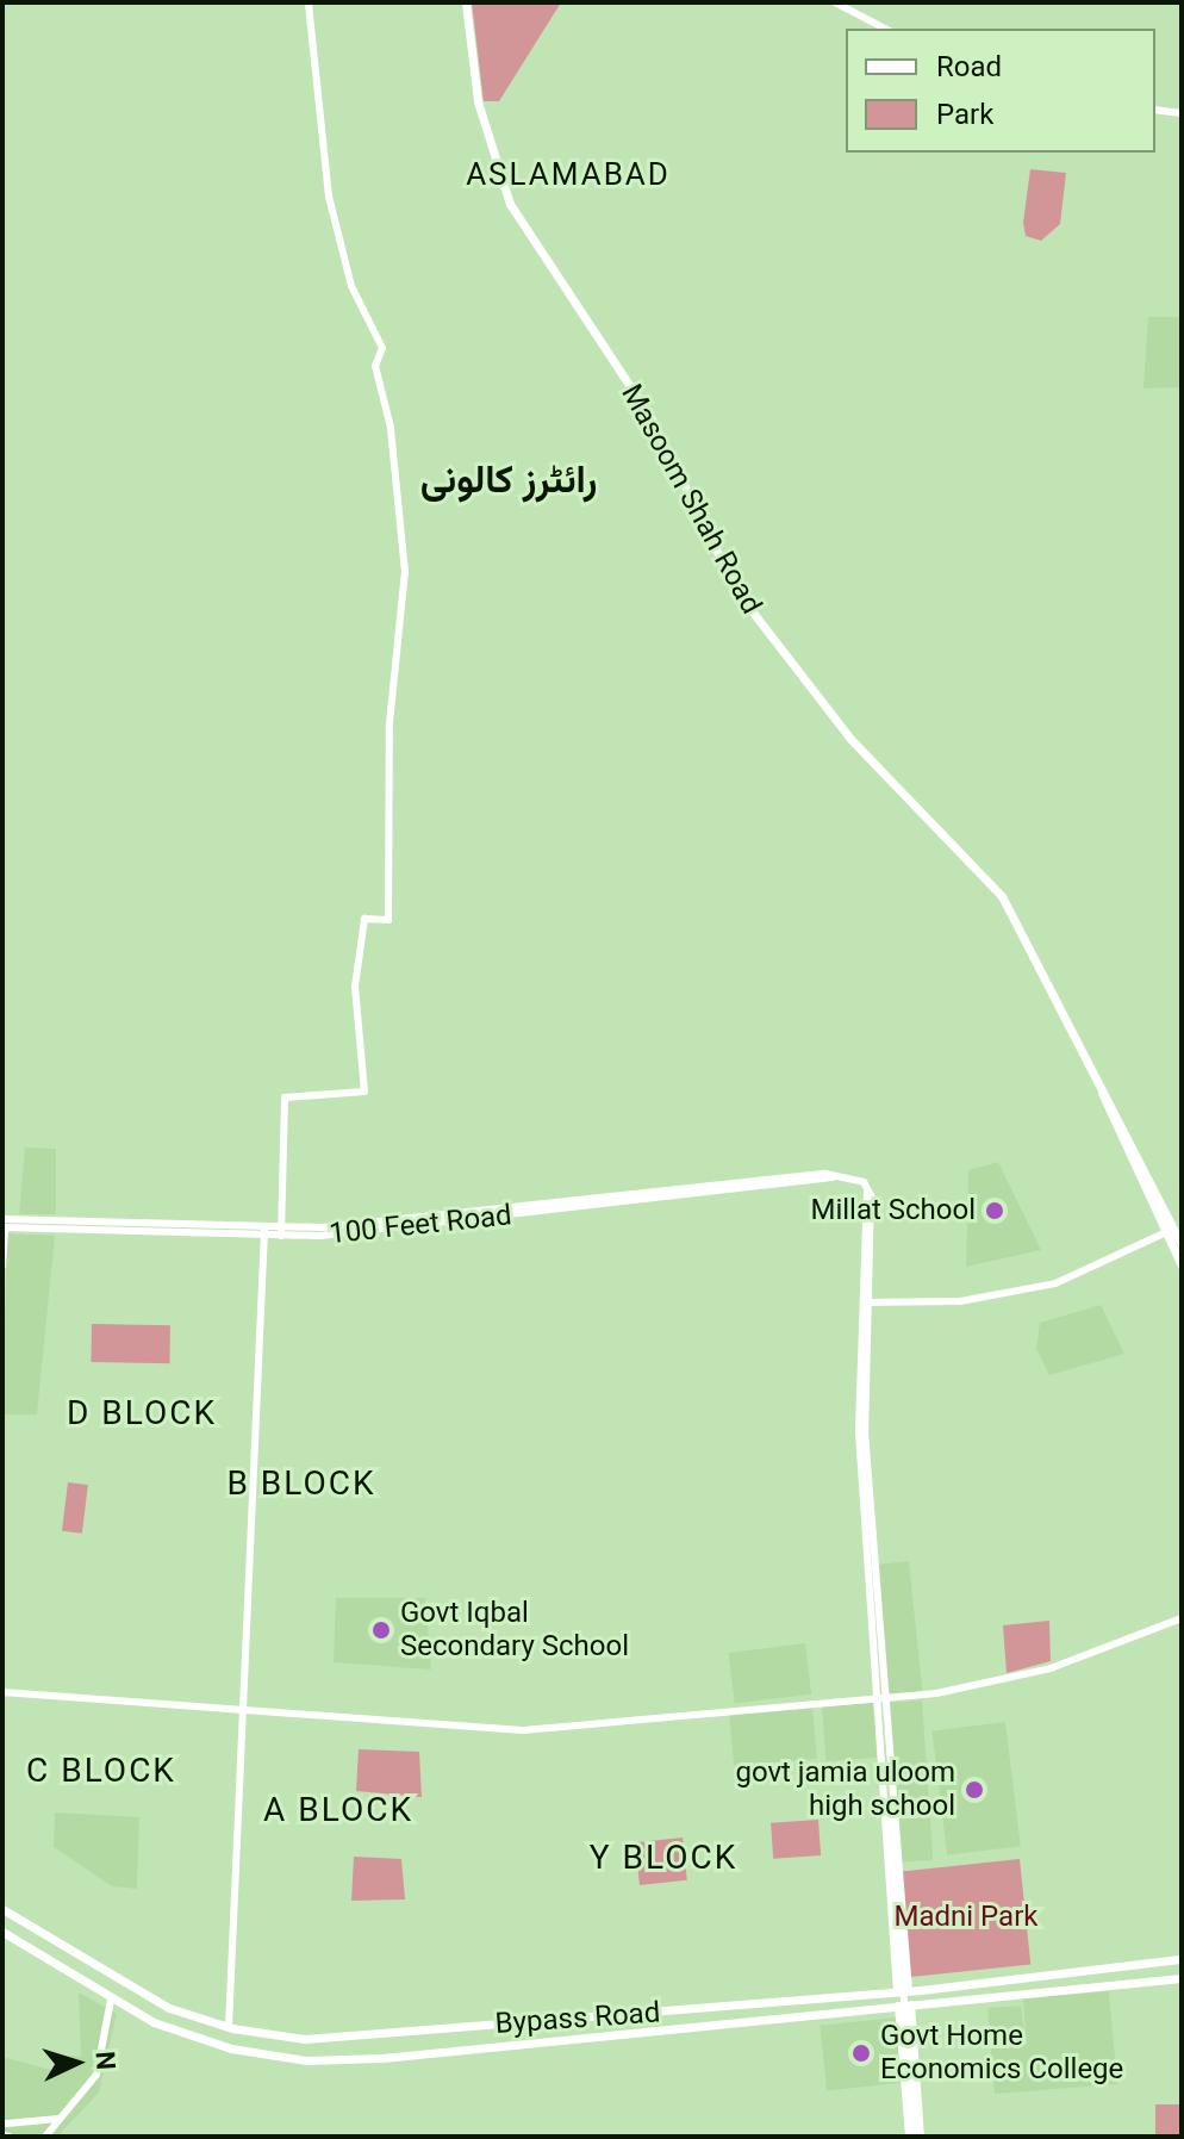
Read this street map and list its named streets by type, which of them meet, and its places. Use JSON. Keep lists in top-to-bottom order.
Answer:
{
  "streets": {
    "main road": ["Masoom Shah Road", "100 Feet Road", "Bypass Road"]
  },
  "crossings": [
    ["100 Feet Road", "Bypass Road"]
  ],
  "districts": [
    "ASLAMABAD",
    "رائٹرز کالونی",
    "D BLOCK",
    "B BLOCK",
    "C BLOCK",
    "A BLOCK",
    "Y BLOCK"
  ],
  "parks": ["Madni Park"],
  "places": [
    "Millat School",
    "Govt Iqbal Secondary School",
    "govt jamia uloom high school",
    "Govt Home Economics College"
  ],
  "legend": ["Road", "Park"],
  "north": "right"
}
